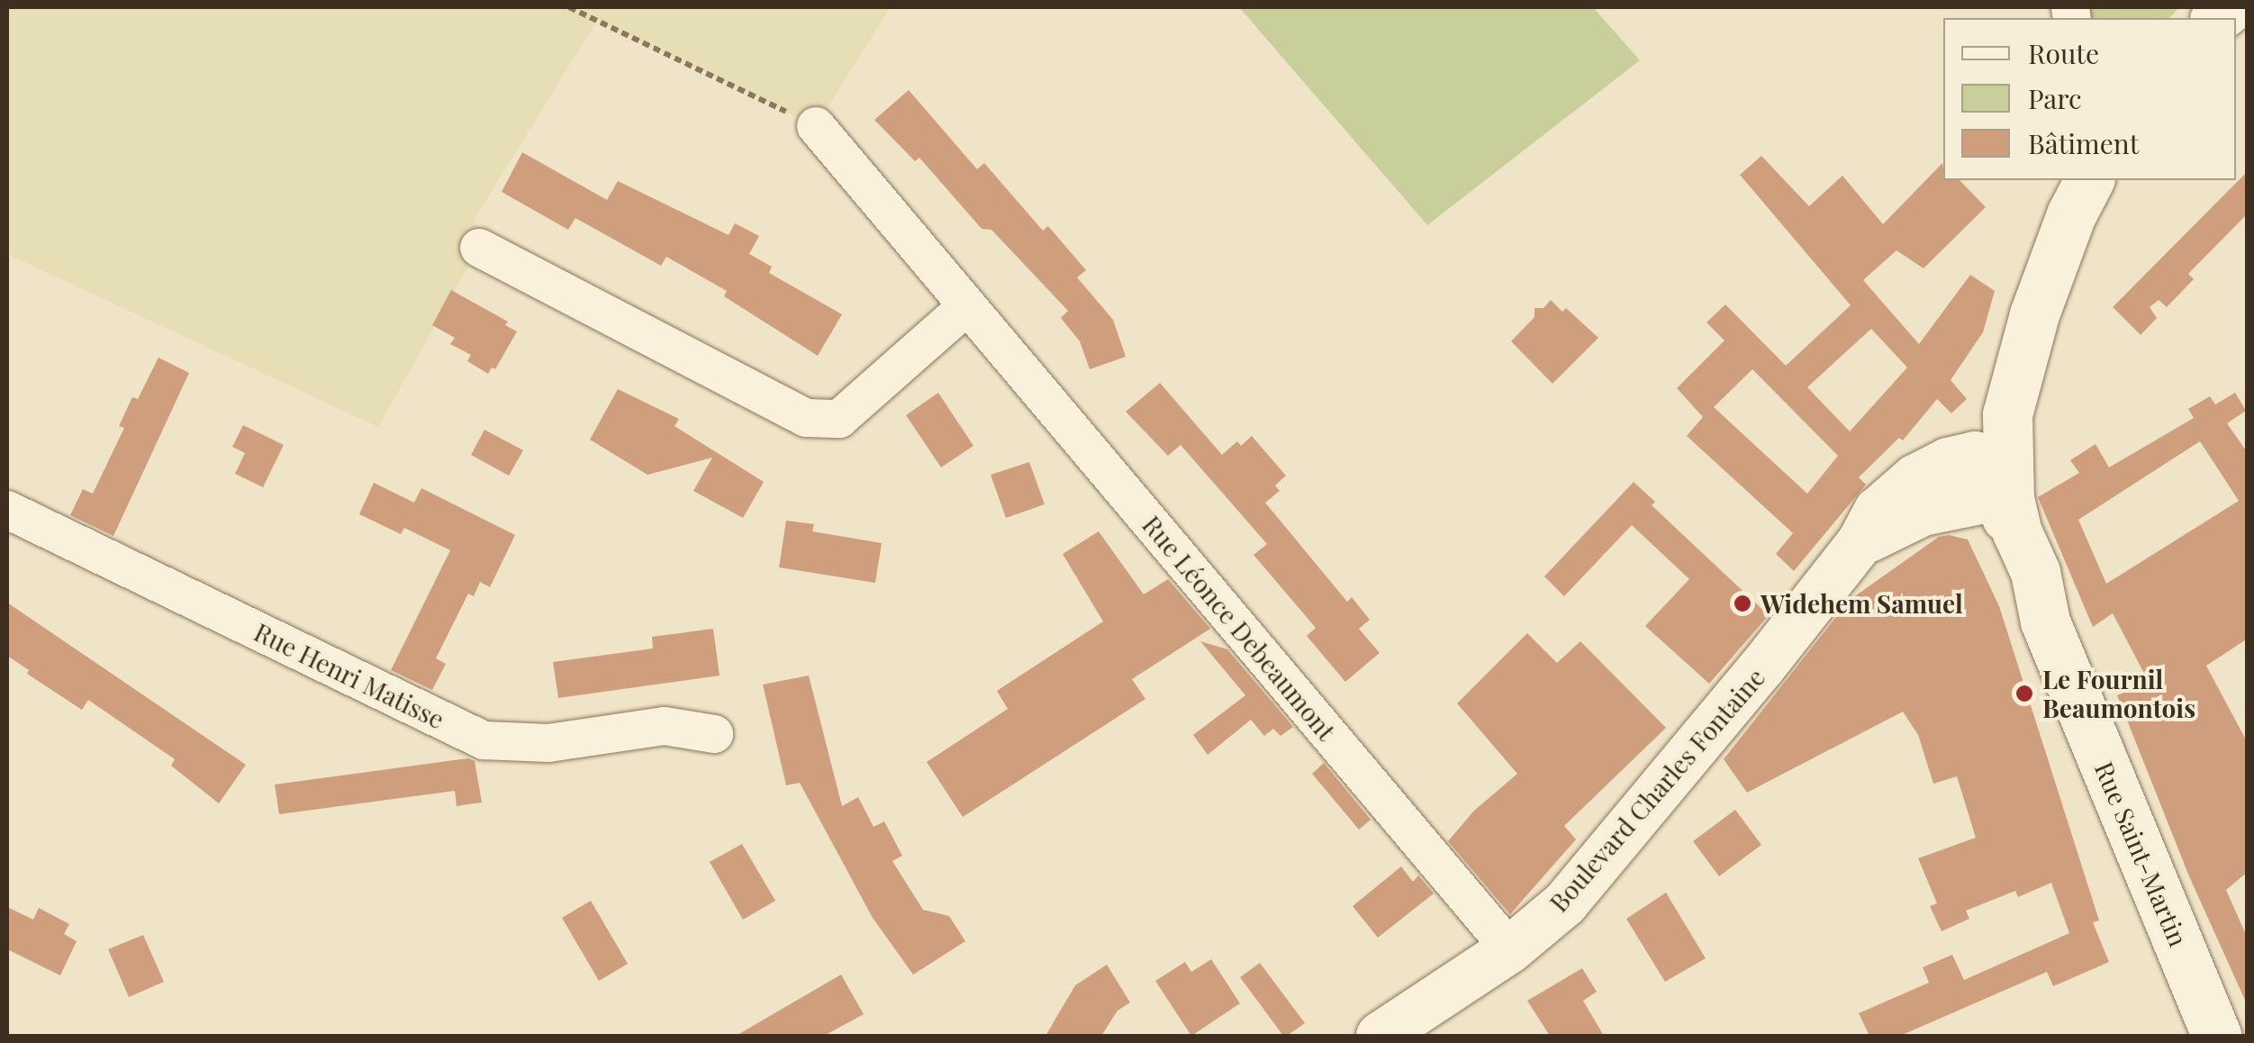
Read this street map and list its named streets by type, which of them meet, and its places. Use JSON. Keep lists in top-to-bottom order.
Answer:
{
  "streets": {
    "main road": ["Rue Saint-Martin"],
    "street": ["Rue Léonce Debeaumont", "Rue Henri Matisse", "Boulevard Charles Fontaine"]
  },
  "crossings": [
    ["Rue Léonce Debeaumont", "Boulevard Charles Fontaine"],
    ["Boulevard Charles Fontaine", "Rue Saint-Martin"]
  ],
  "places": ["Widehem Samuel", "Le Fournil Beaumontois"],
  "legend": ["Route", "Parc", "Bâtiment"]
}
